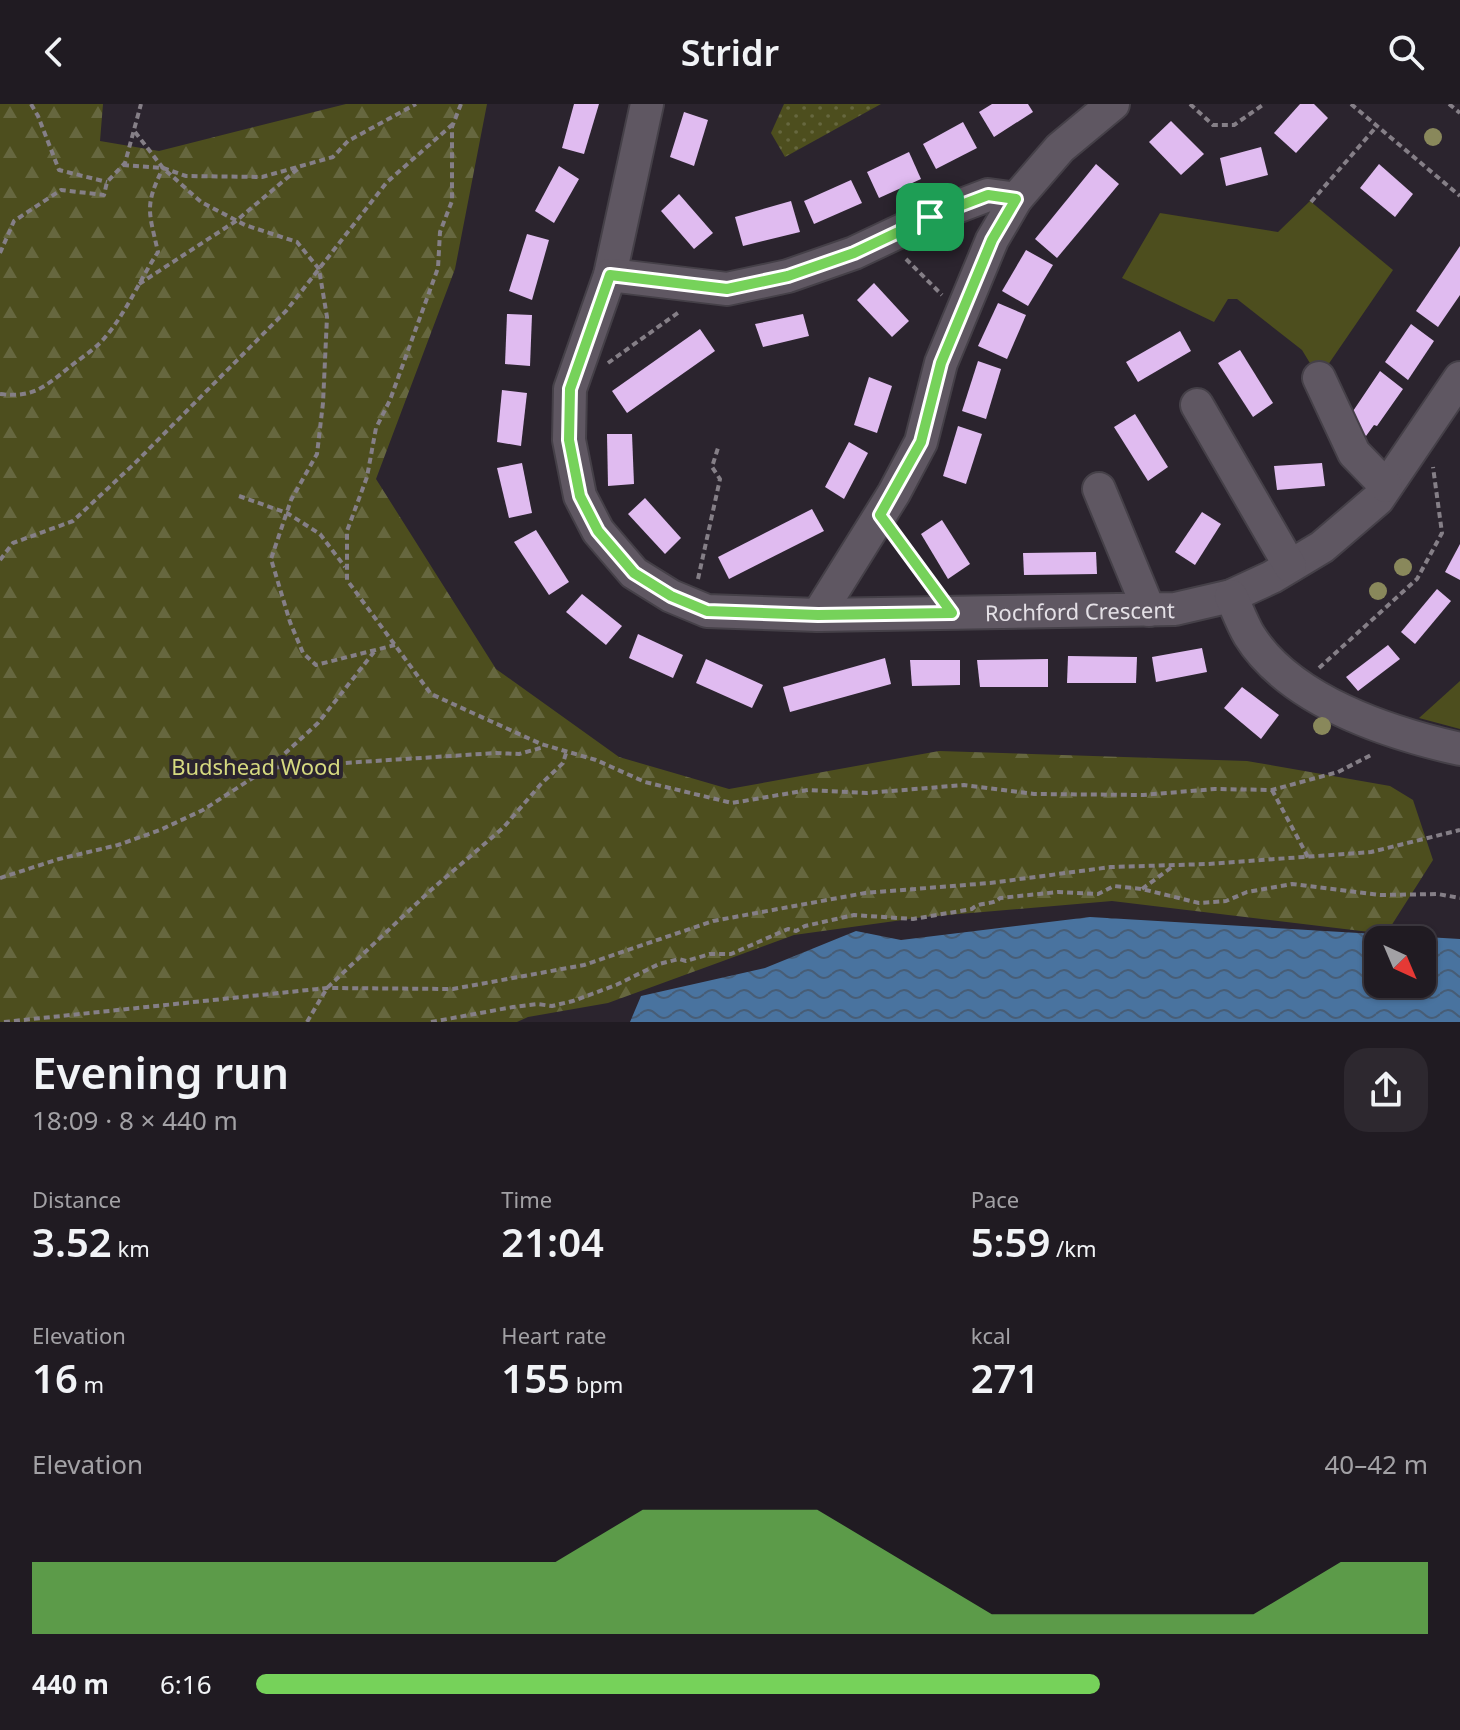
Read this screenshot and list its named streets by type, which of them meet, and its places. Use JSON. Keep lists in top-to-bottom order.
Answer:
{
  "streets": {
    "street": ["Rochford Crescent"]
  },
  "parks": ["Budshead Wood"],
  "north": "bottom right",
  "page": {
    "header": "Stridr",
    "heading": ["Evening run", "18:09 · 8 × 440 m"],
    "stats": [
      ["Distance", "3.52 km"],
      ["Time", "21:04"],
      ["Pace", "5:59 /km"],
      ["Elevation", "16 m"],
      ["Heart rate", "155 bpm"],
      ["kcal", "271"]
    ],
    "chart": ["Elevation", "40–42 m"],
    "list": [
      {
        "name": "440 m",
        "note": "6:16"
      }
    ]
  }
}
